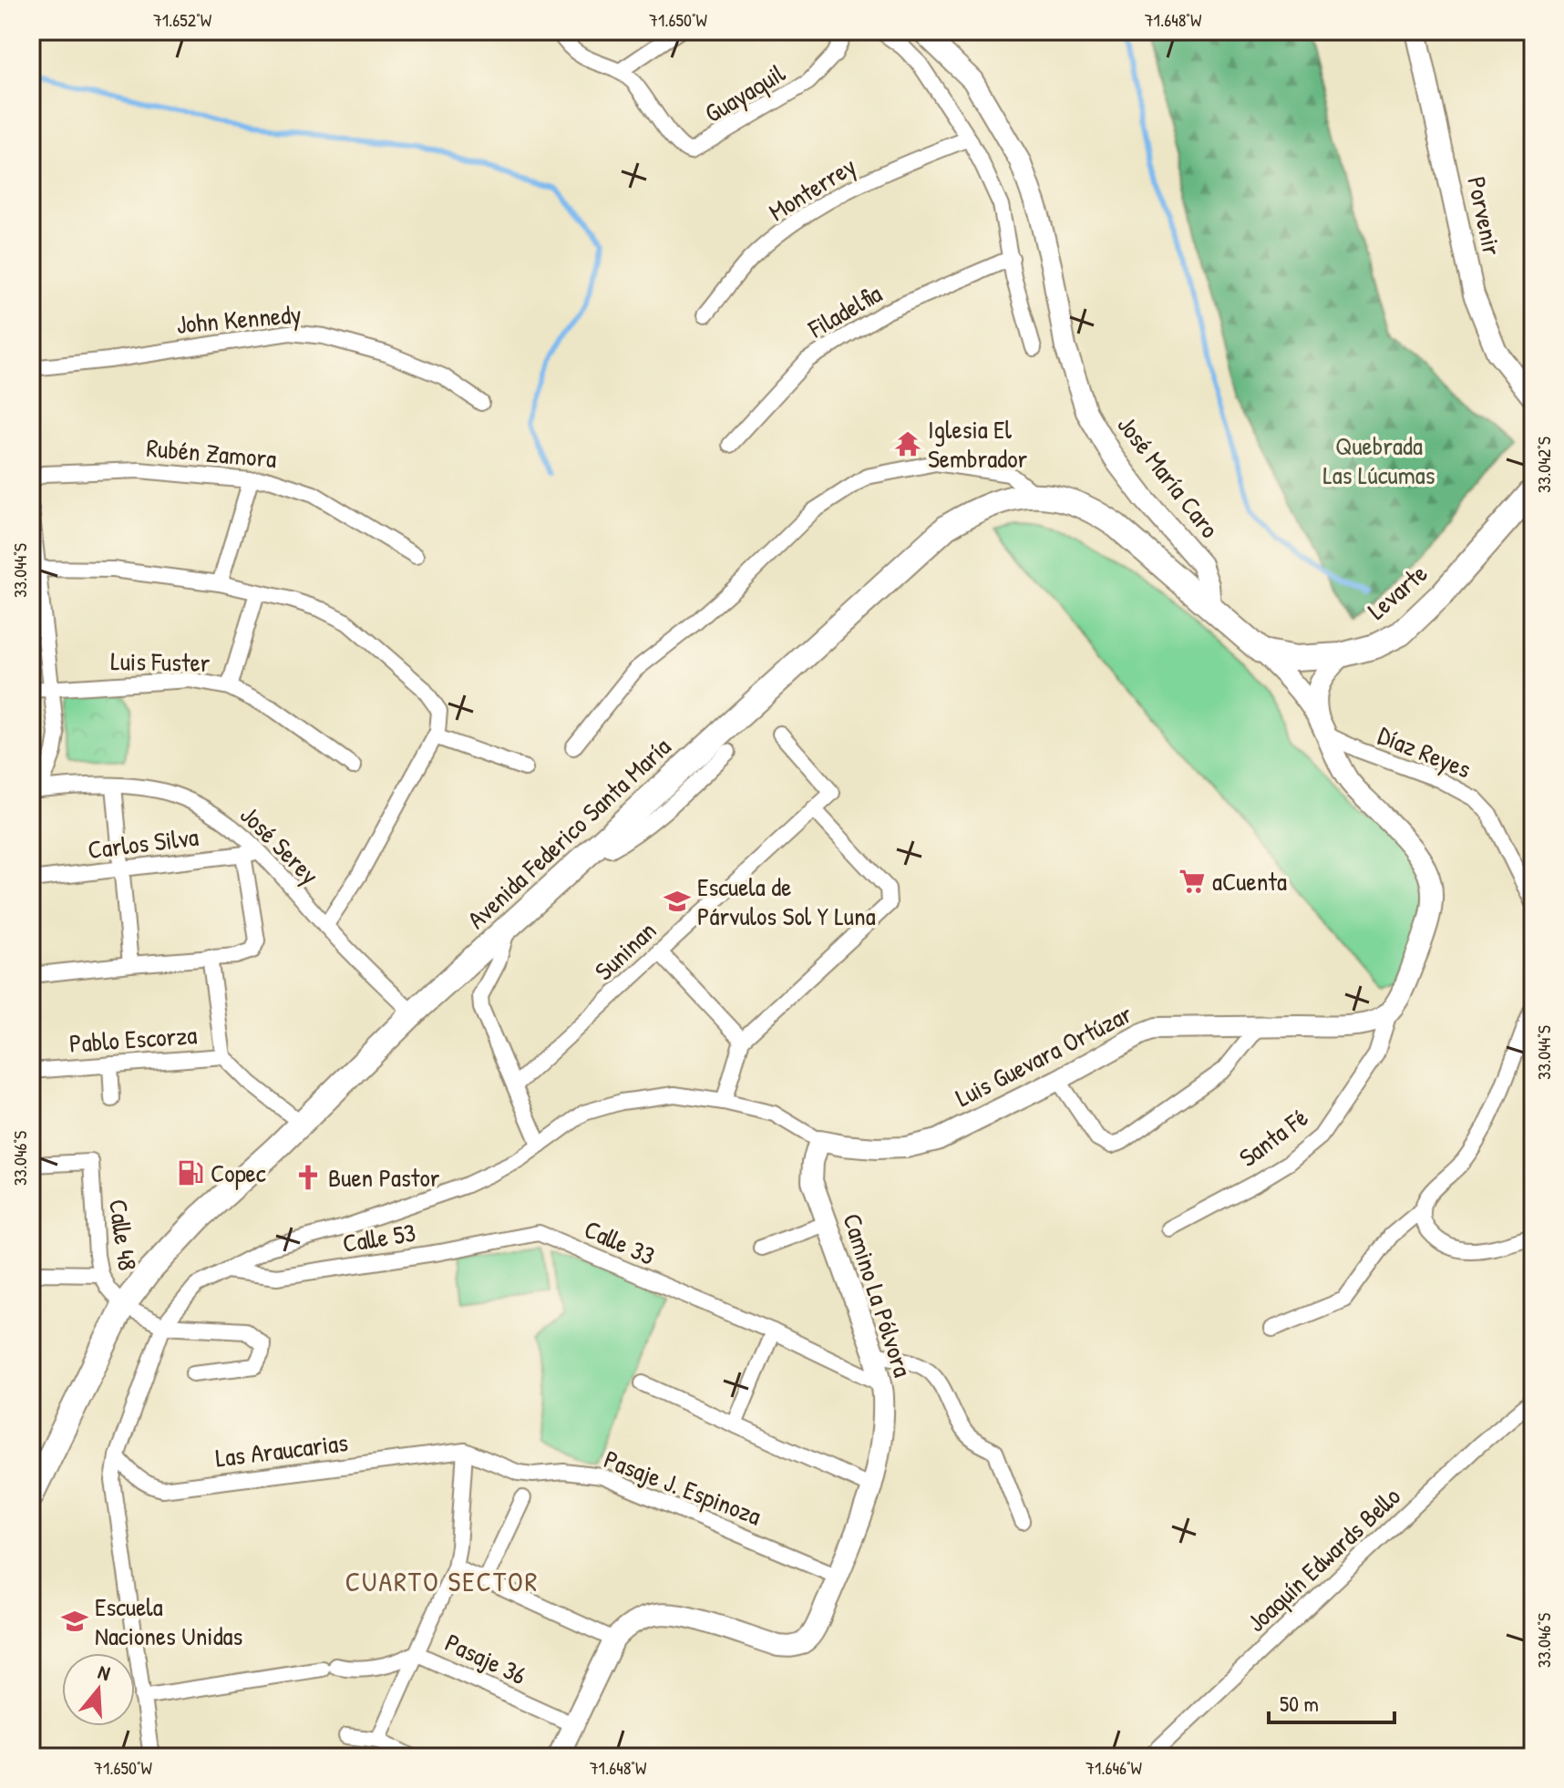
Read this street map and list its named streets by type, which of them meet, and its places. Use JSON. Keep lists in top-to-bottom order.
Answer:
{
  "streets": {
    "main road": ["Levarte", "Avenida Federico Santa María"],
    "street": [
      "Guayaquil",
      "Monterrey",
      "Porvenir",
      "Filadelfia",
      "John Kennedy",
      "Rubén Zamora",
      "José María Caro",
      "Luis Fuster",
      "Díaz Reyes",
      "Carlos Silva",
      "José Serey",
      "Suninan",
      "Pablo Escorza",
      "Luis Guevara Ortúzar",
      "Santa Fé",
      "Calle 48",
      "Calle 53",
      "Calle 33",
      "Camino La Pólvora",
      "Las Araucarias",
      "Pasaje J. Espinoza",
      "Joaquín Edwards Bello",
      "Pasaje 36"
    ]
  },
  "crossings": [
    ["José María Caro", "Avenida Federico Santa María"],
    ["Levarte", "Avenida Federico Santa María"],
    ["Avenida Federico Santa María", "José Serey"],
    ["Avenida Federico Santa María", "Pablo Escorza"],
    ["Avenida Federico Santa María", "Calle 48"],
    ["Carlos Silva", "José Serey"],
    ["Luis Guevara Ortúzar", "Santa Fé"],
    ["Luis Guevara Ortúzar", "Camino La Pólvora"],
    ["Calle 53", "Calle 33"],
    ["Calle 33", "Camino La Pólvora"],
    ["Camino La Pólvora", "Pasaje J. Espinoza"],
    ["Camino La Pólvora", "Pasaje 36"],
    ["Las Araucarias", "Pasaje J. Espinoza"]
  ],
  "districts": ["CUARTO SECTOR"],
  "parks": ["Quebrada Las Lúcumas"],
  "places": {
    "temple": ["Iglesia El Sembrador"],
    "supermarket": ["aCuenta"],
    "school or university": ["Escuela de Párvulos Sol Y Luna", "Escuela Naciones Unidas"],
    "fuel station": ["Copec"],
    "church": ["Buen Pastor"]
  },
  "scale_bar": "50 m",
  "north": "top",
  "coordinates": [
    "71.652°W",
    "71.650°W",
    "71.648°W",
    "33.042°S",
    "33.044°S",
    "33.046°S",
    "71.646°W"
  ]
}
